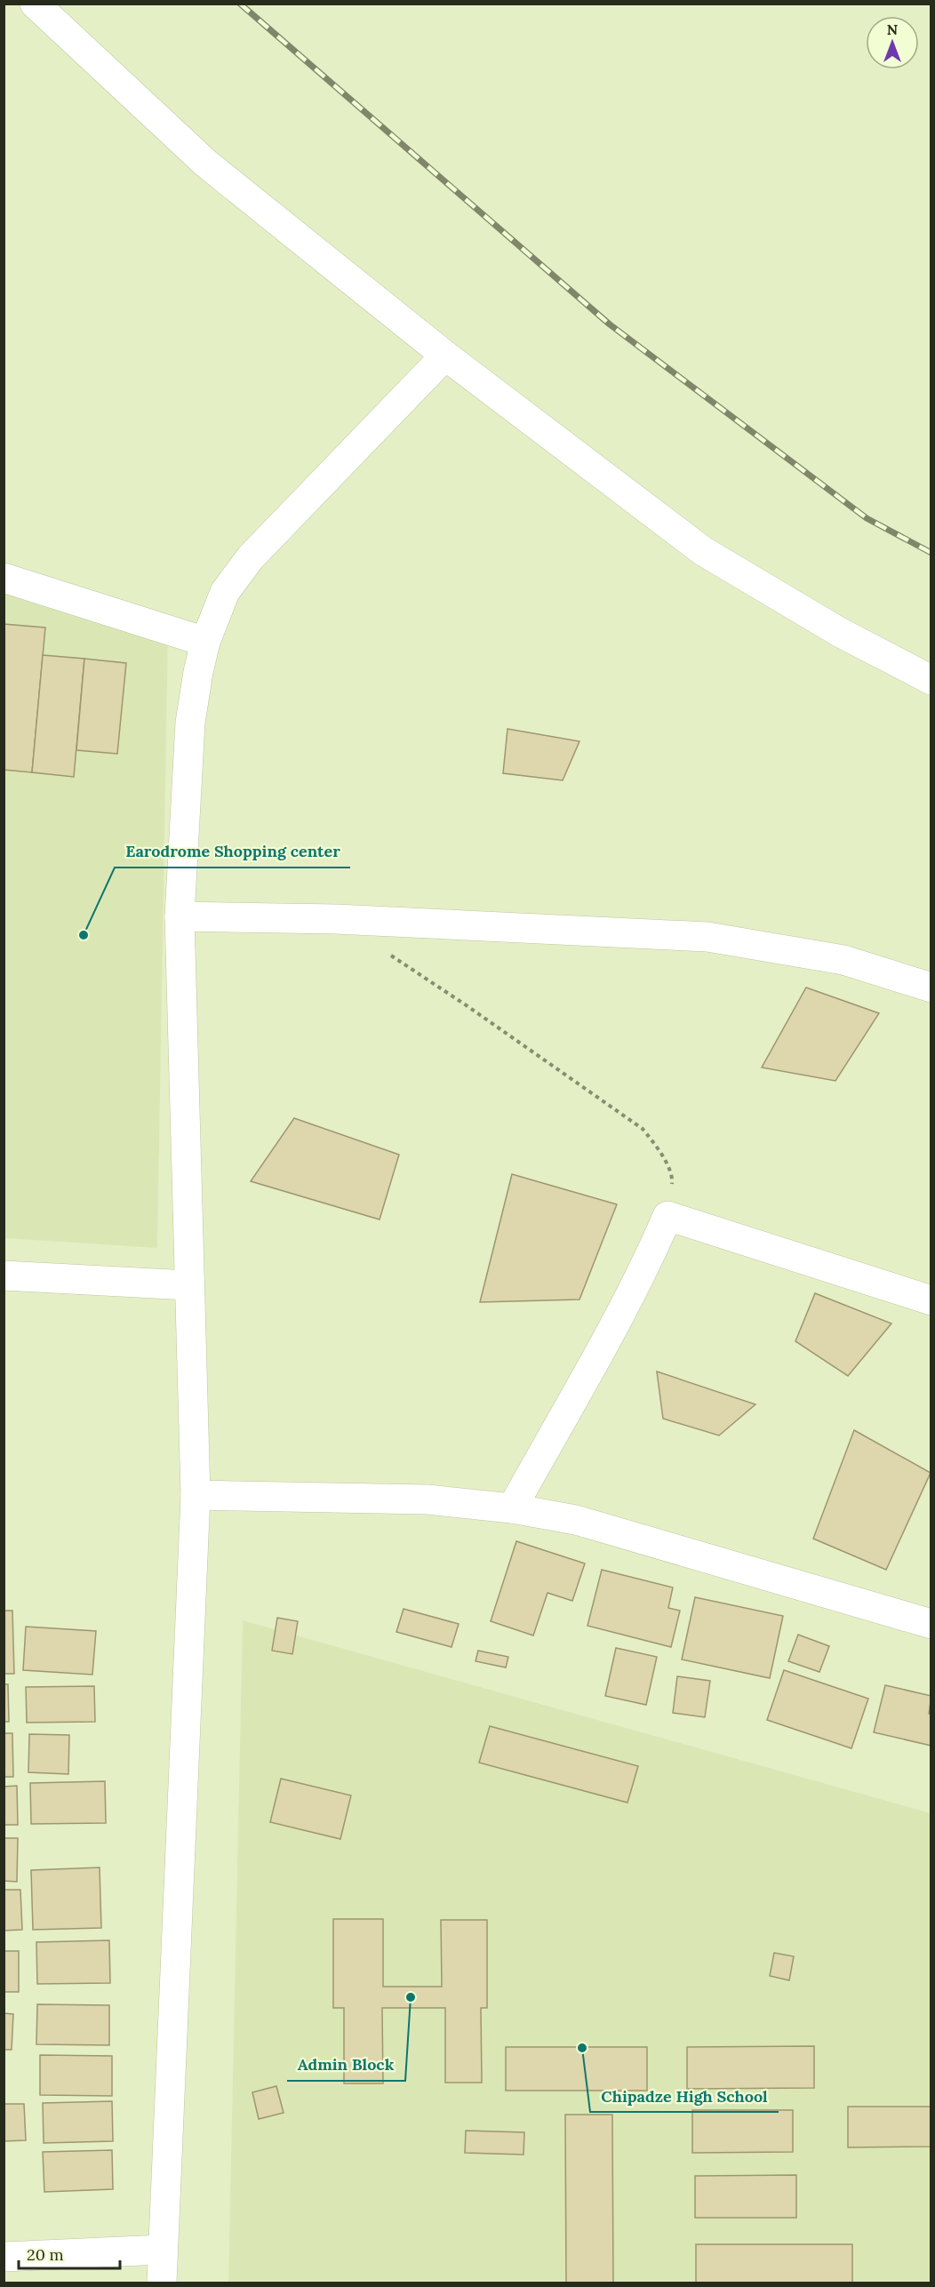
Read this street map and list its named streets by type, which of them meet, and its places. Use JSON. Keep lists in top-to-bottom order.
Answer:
{
  "places": ["Earodrome Shopping center", "Admin Block", "Chipadze High School"],
  "scale_bar": "20 m",
  "north": "top"
}
